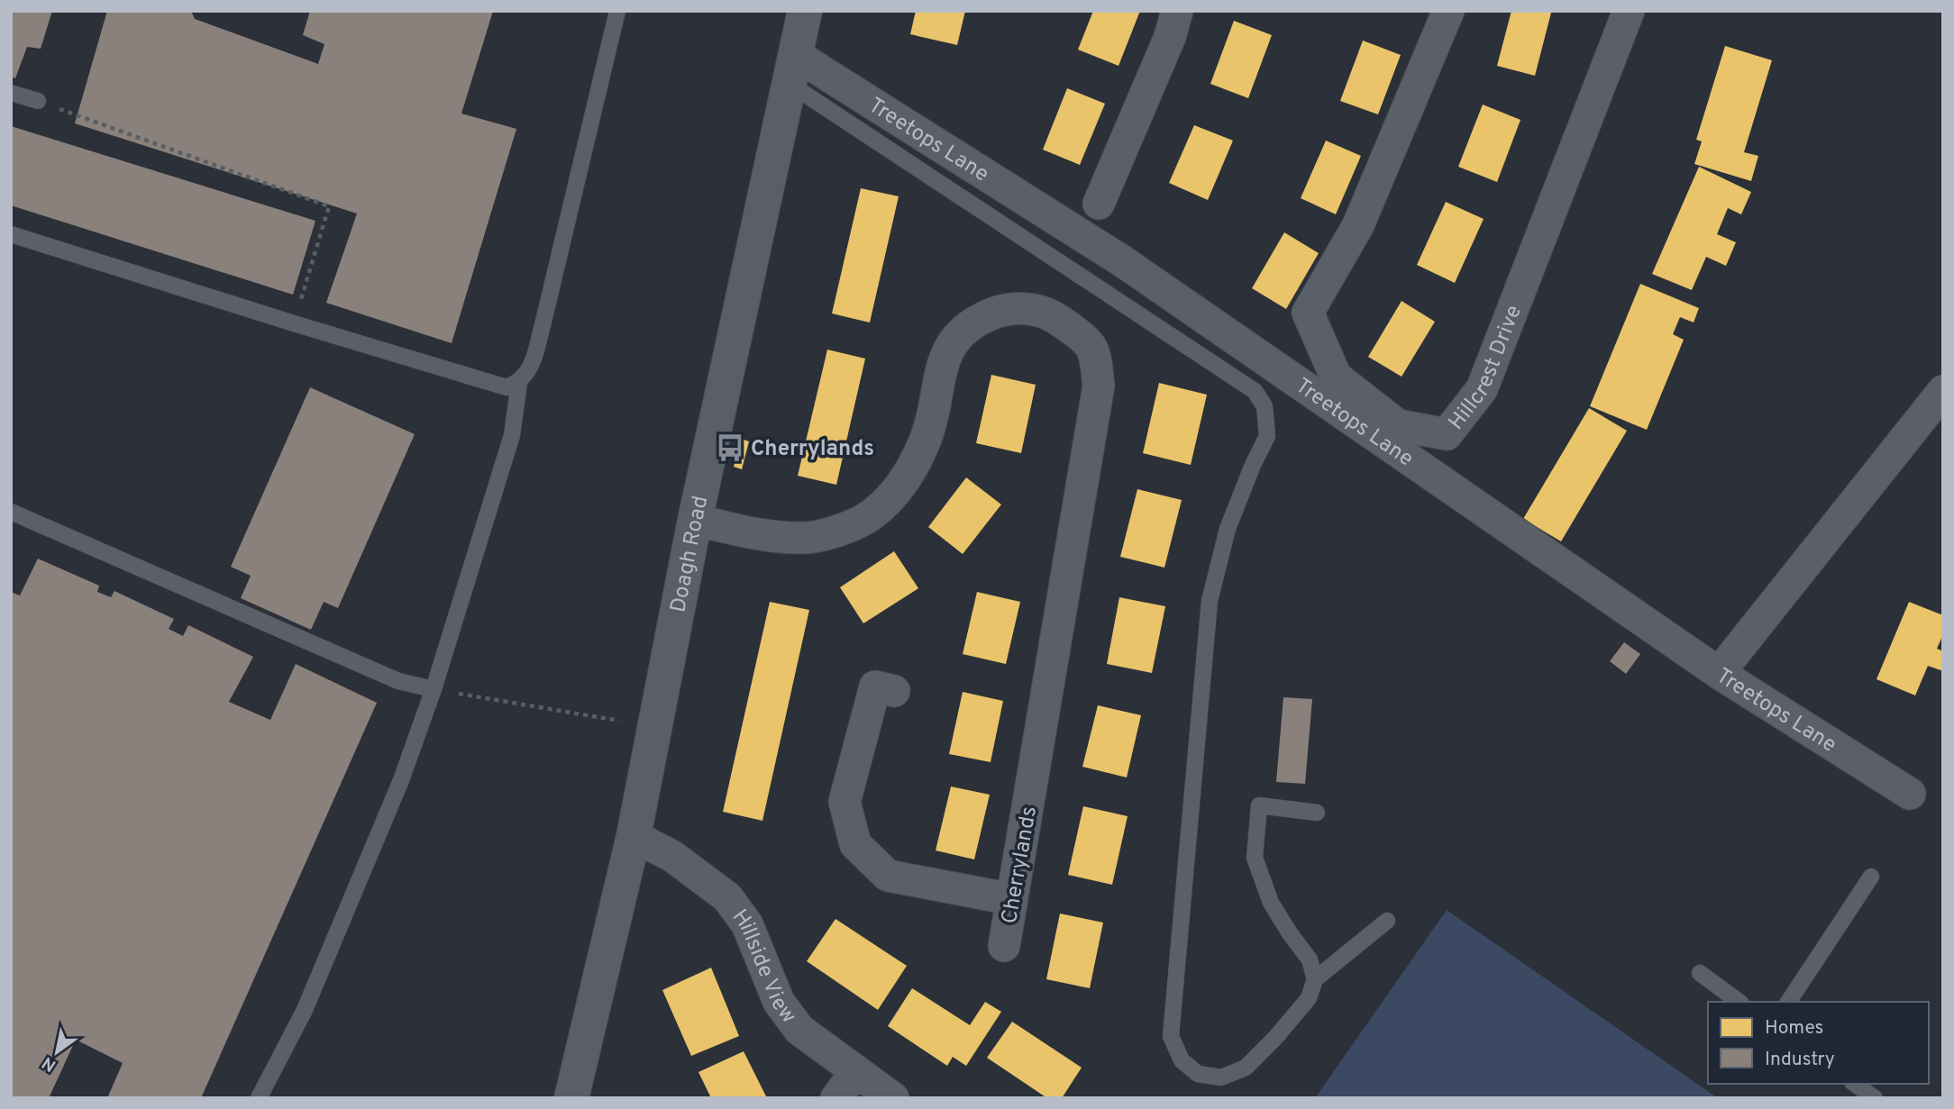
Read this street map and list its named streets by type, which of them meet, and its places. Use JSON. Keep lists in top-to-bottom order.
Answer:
{
  "streets": {
    "main road": ["Doagh Road"],
    "street": [
      "Treetops Lane",
      "Hillcrest Drive",
      "Cherrylands",
      "Hillside View"
    ]
  },
  "crossings": [
    ["Treetops Lane", "Doagh Road"],
    ["Doagh Road", "Cherrylands"],
    ["Doagh Road", "Hillside View"]
  ],
  "places": {
    "bus stop": ["Cherrylands"]
  },
  "legend": ["Homes", "Industry"],
  "north": "bottom left"
}
